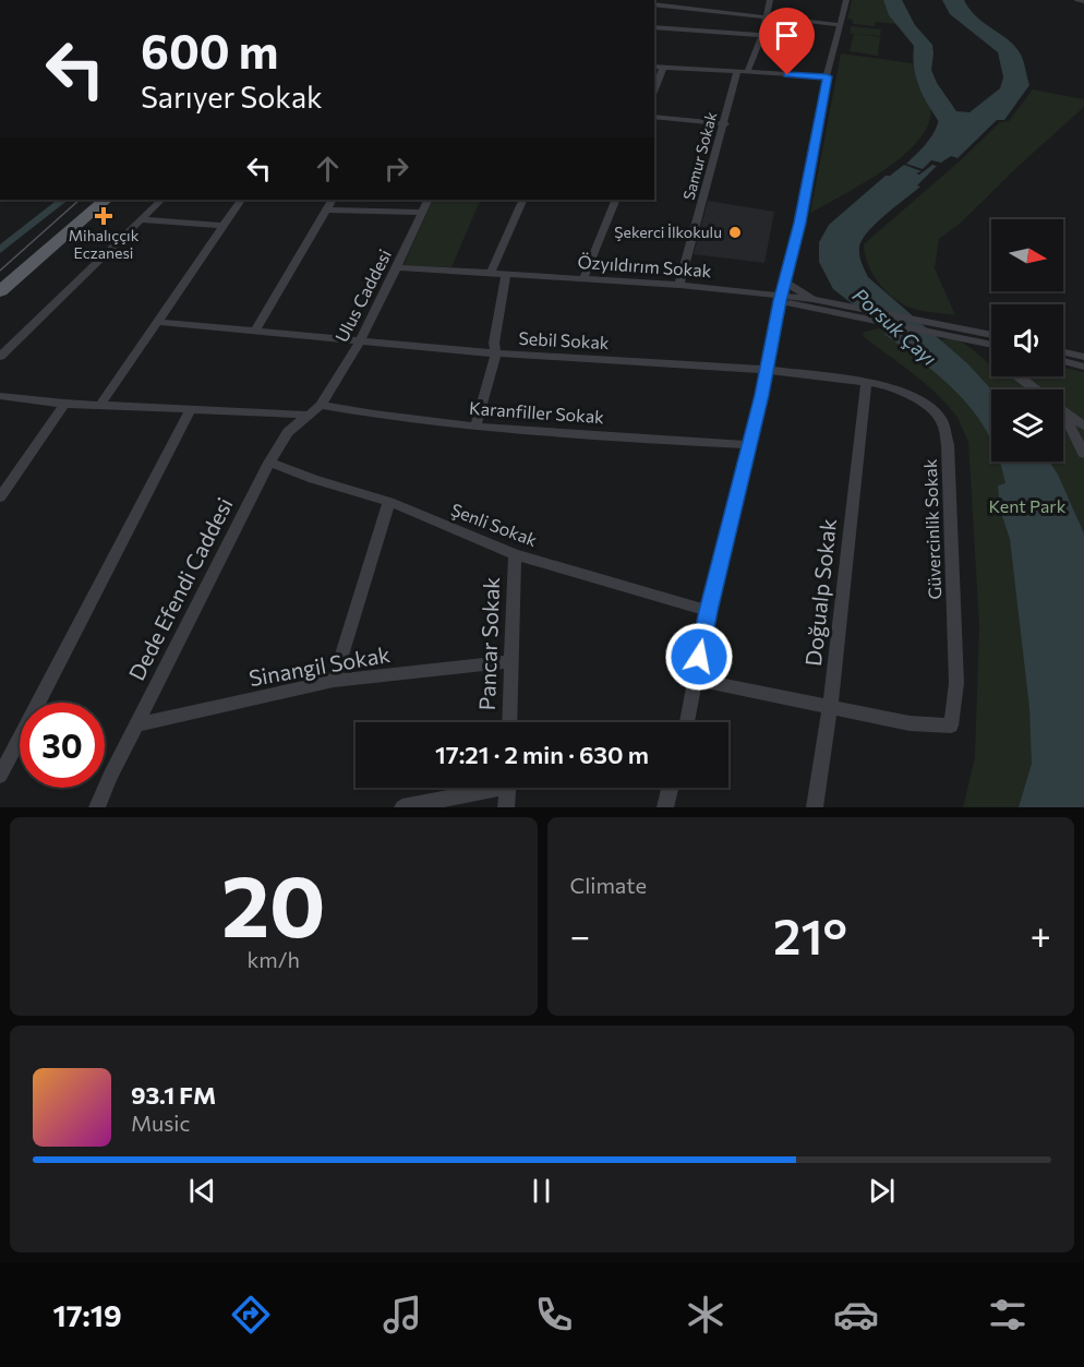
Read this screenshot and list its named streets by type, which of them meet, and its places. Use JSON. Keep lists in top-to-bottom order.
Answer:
{
  "streets": {
    "street": [
      "Samur Sokak",
      "Özyıldırım Sokak",
      "Ulus Caddesi",
      "Sebil Sokak",
      "Karanfiller Sokak",
      "Şenli Sokak",
      "Güvercinlik Sokak",
      "Dede Efendi Caddesi",
      "Doğualp Sokak",
      "Pancar Sokak",
      "Sinangil Sokak"
    ]
  },
  "crossings": [
    ["Samur Sokak", "Özyıldırım Sokak"],
    ["Özyıldırım Sokak", "Ulus Caddesi"],
    ["Ulus Caddesi", "Sebil Sokak"],
    ["Ulus Caddesi", "Karanfiller Sokak"],
    ["Ulus Caddesi", "Dede Efendi Caddesi"],
    ["Sebil Sokak", "Güvercinlik Sokak"],
    ["Sebil Sokak", "Doğualp Sokak"],
    ["Karanfiller Sokak", "Dede Efendi Caddesi"],
    ["Şenli Sokak", "Dede Efendi Caddesi"],
    ["Şenli Sokak", "Pancar Sokak"],
    ["Güvercinlik Sokak", "Doğualp Sokak"],
    ["Dede Efendi Caddesi", "Sinangil Sokak"],
    ["Pancar Sokak", "Sinangil Sokak"]
  ],
  "water": ["Porsuk Çayı"],
  "parks": ["Kent Park"],
  "places": {
    "health": ["Mihalıççık Eczanesi"],
    "other": ["Şekerci İlkokulu"]
  },
  "north": "right",
  "page": {
    "turn": ["600 m", "Sarıyer Sokak"],
    "limit": "30",
    "trip": "17:21 · 2 min · 630 m",
    "tile": [
      ["20", "km/h"],
      "Climate"
    ],
    "heat": ["−", "21°", "+"],
    "song": ["93.1 FM", "Music"],
    "tabs": "17:19"
  }
}
